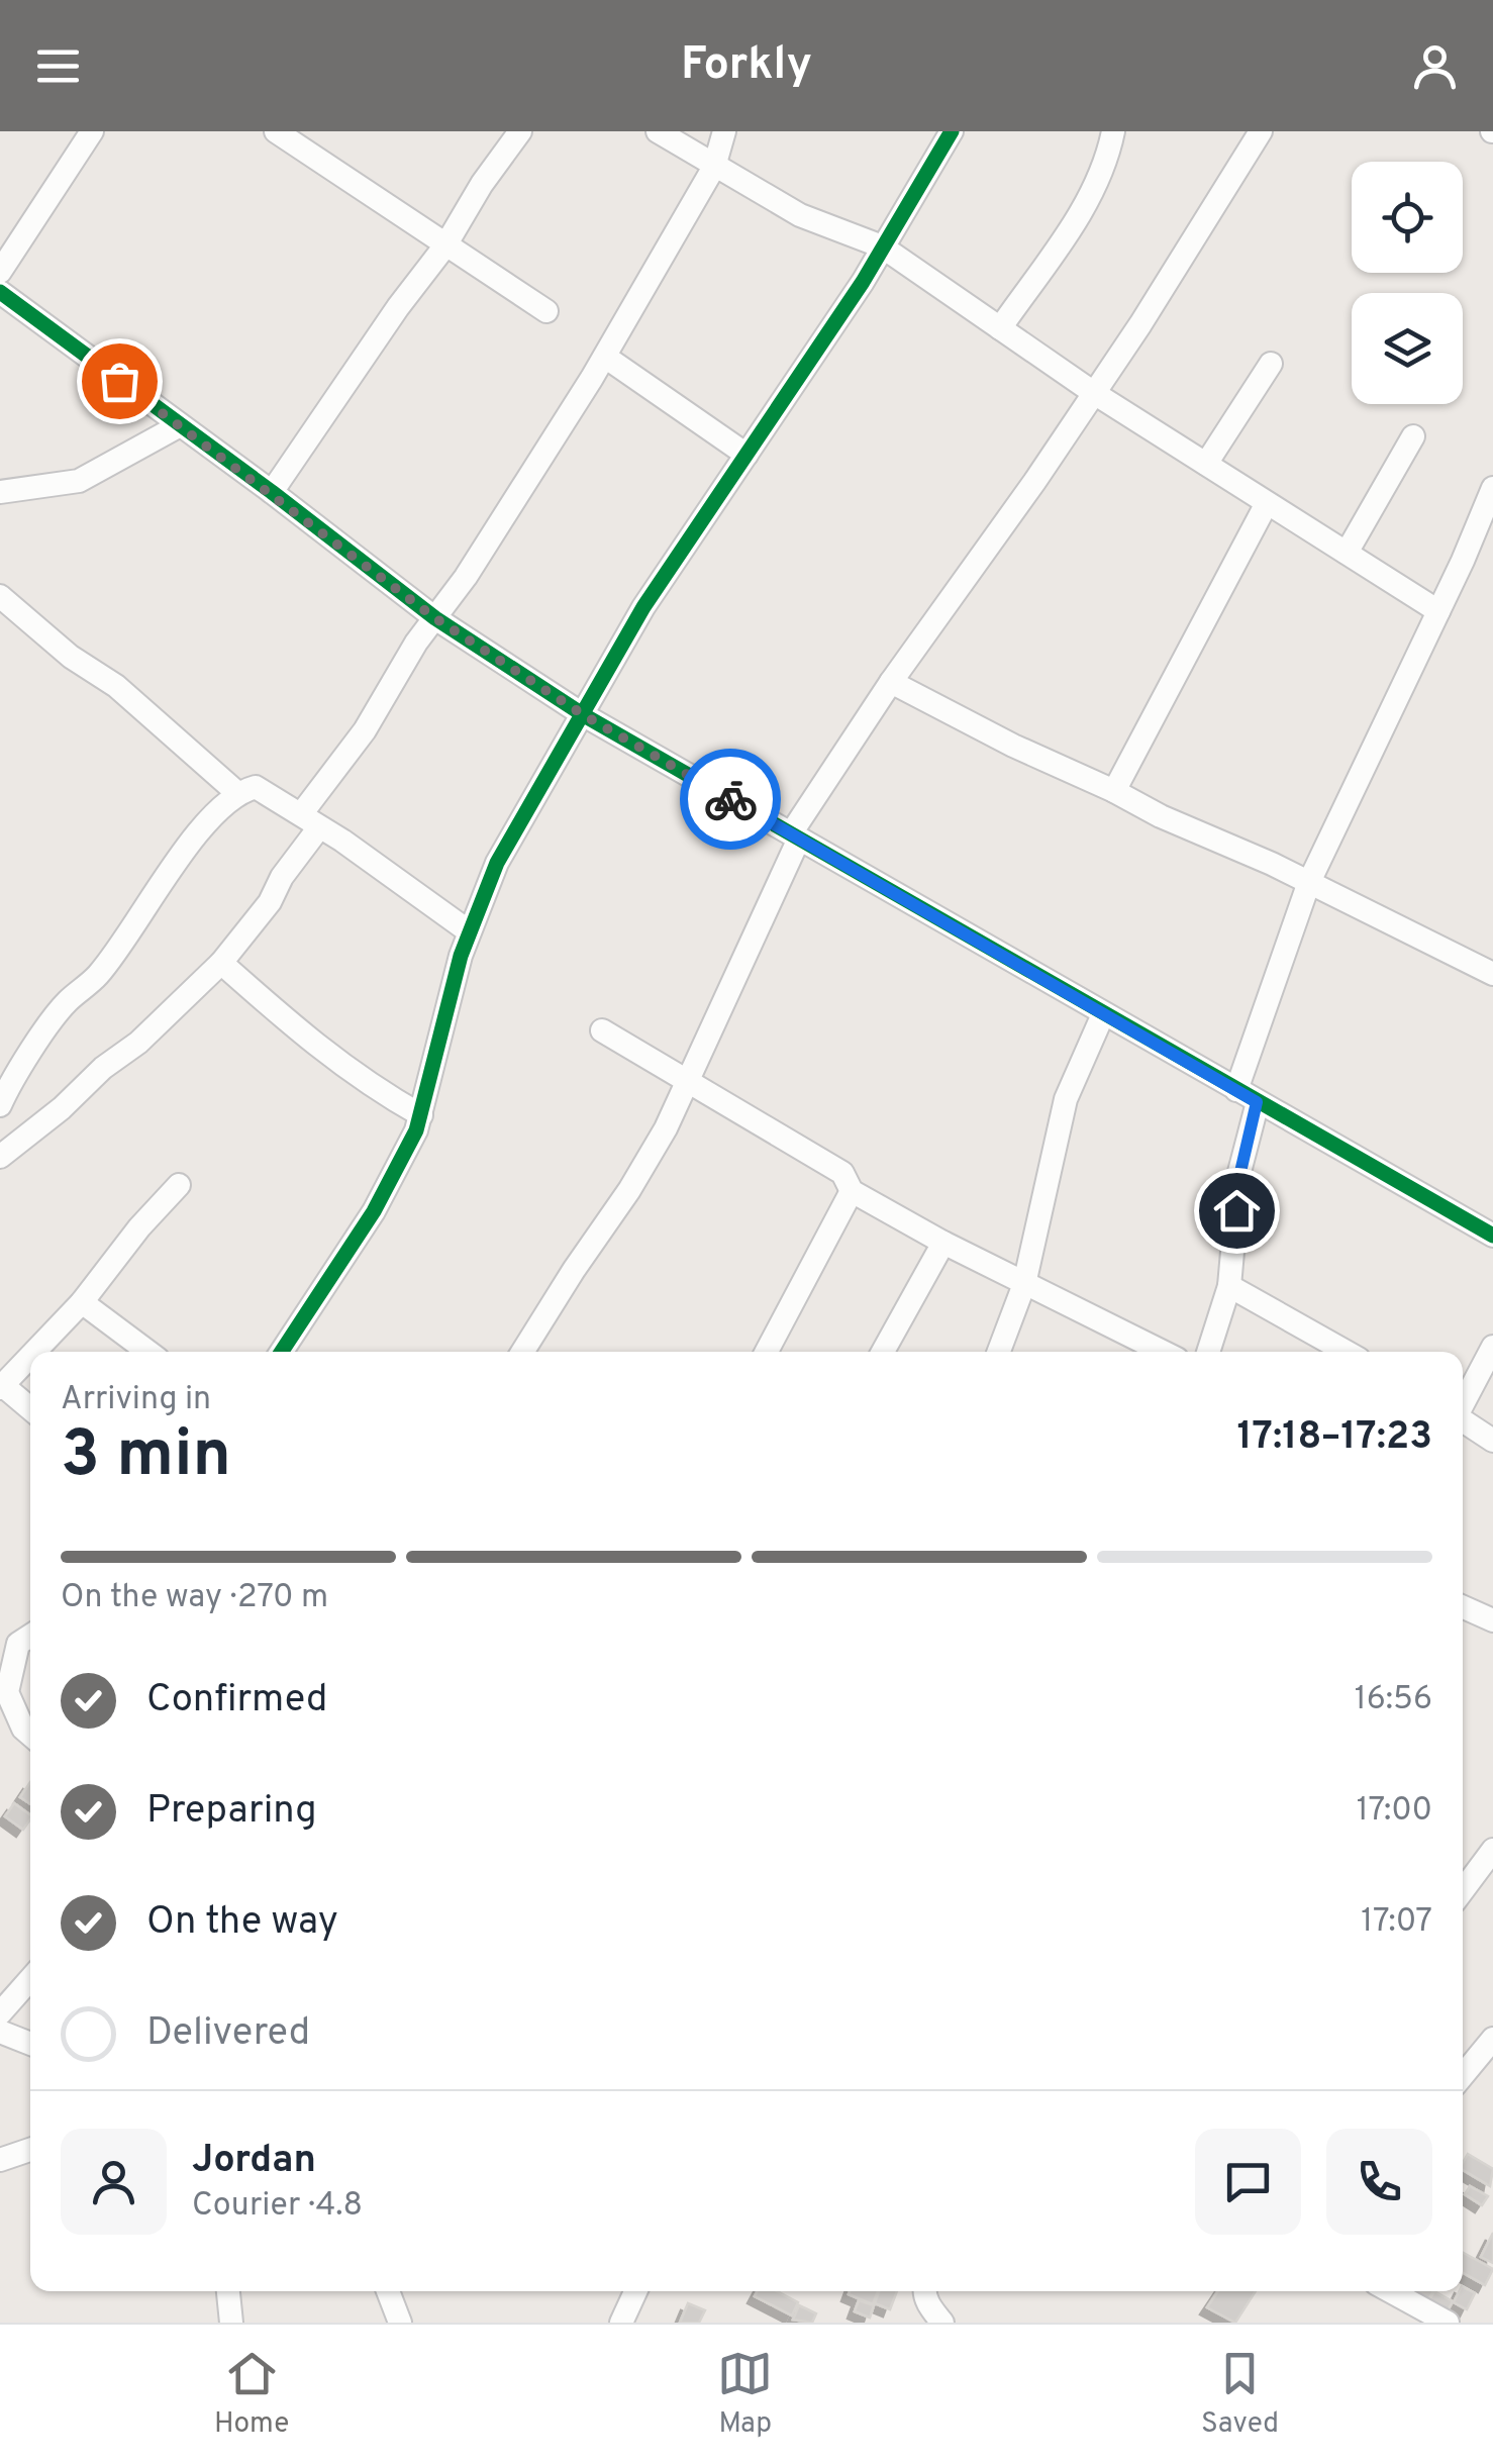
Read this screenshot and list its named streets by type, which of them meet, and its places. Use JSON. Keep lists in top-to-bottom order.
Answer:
{
  "page": {
    "header": "Forkly",
    "heading": ["3 min", "Arriving in", "17:18–17:23"],
    "panel": ["Jordan", "Courier · 4.8"],
    "bar": "On the way · 270 m",
    "list": [
      ["Confirmed", "16:56"],
      ["Preparing", "17:00"],
      ["On the way", "17:07"],
      "Delivered"
    ],
    "tabs": ["Home", "Map", "Saved"]
  }
}
